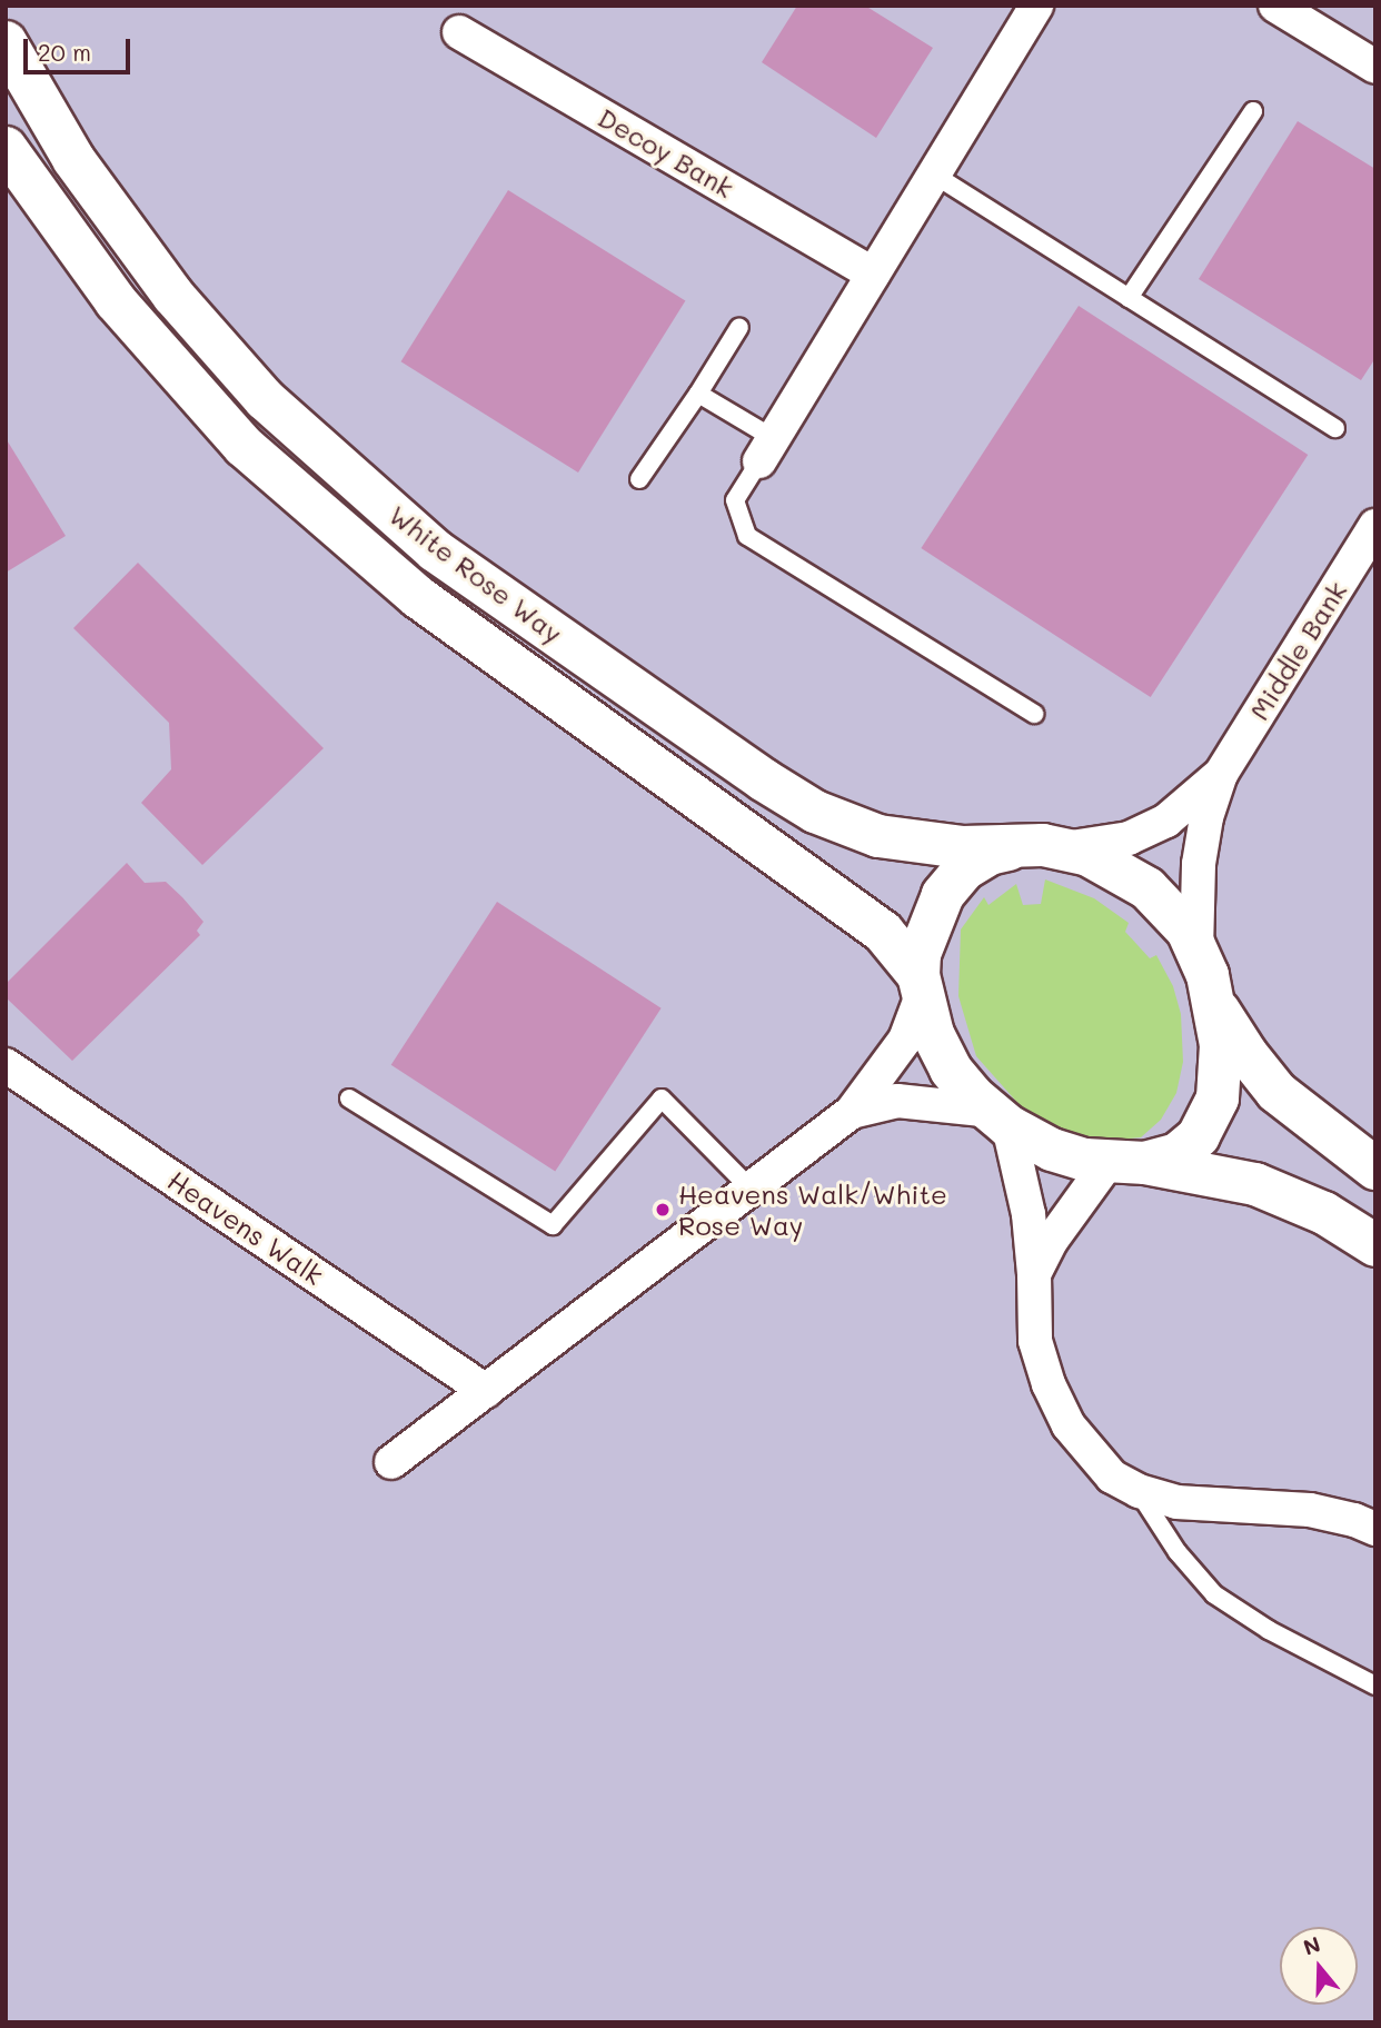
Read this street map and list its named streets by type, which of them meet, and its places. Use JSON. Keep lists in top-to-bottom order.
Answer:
{
  "streets": {
    "highway": ["White Rose Way"],
    "street": ["Decoy Bank", "Middle Bank", "Heavens Walk"]
  },
  "crossings": [
    ["White Rose Way", "Middle Bank"]
  ],
  "places": ["Heavens Walk/White Rose Way"],
  "scale_bar": "20 m",
  "north": "top"
}
